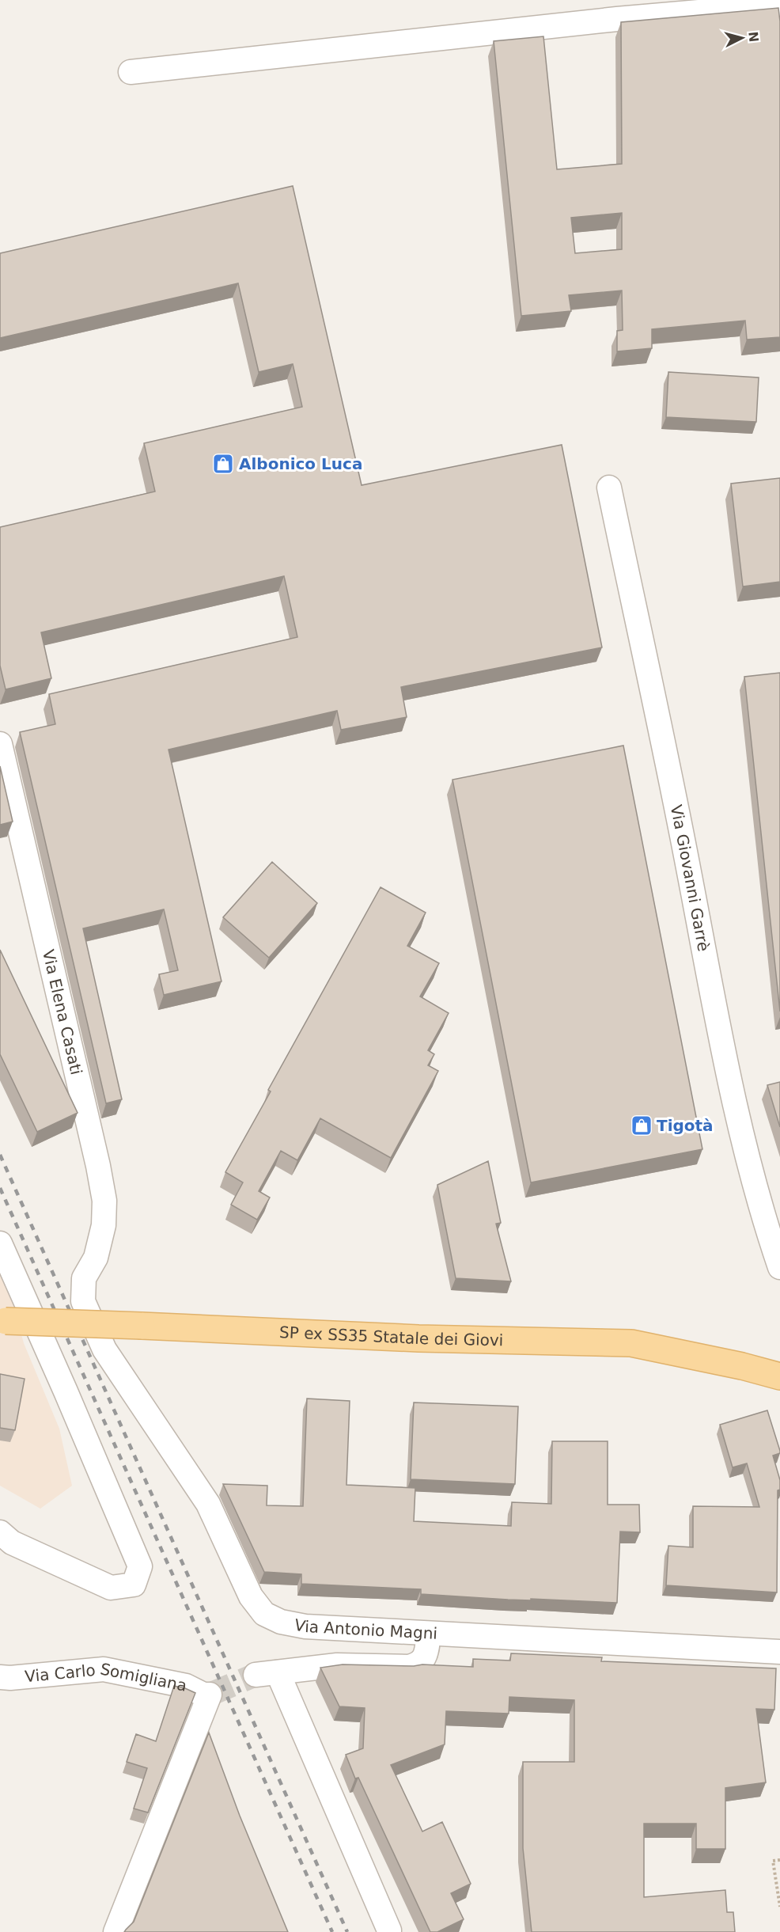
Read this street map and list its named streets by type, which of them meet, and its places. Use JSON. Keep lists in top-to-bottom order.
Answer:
{
  "streets": {
    "main road": ["SP ex SS35 Statale dei Giovi"],
    "street": [
      "Via Giovanni Garrè",
      "Via Elena Casati",
      "Via Antonio Magni",
      "Via Carlo Somigliana"
    ]
  },
  "crossings": [
    ["Via Elena Casati", "Via Antonio Magni"]
  ],
  "places": {
    "shop": ["Albonico Luca", "Tigotà"]
  },
  "north": "right"
}
